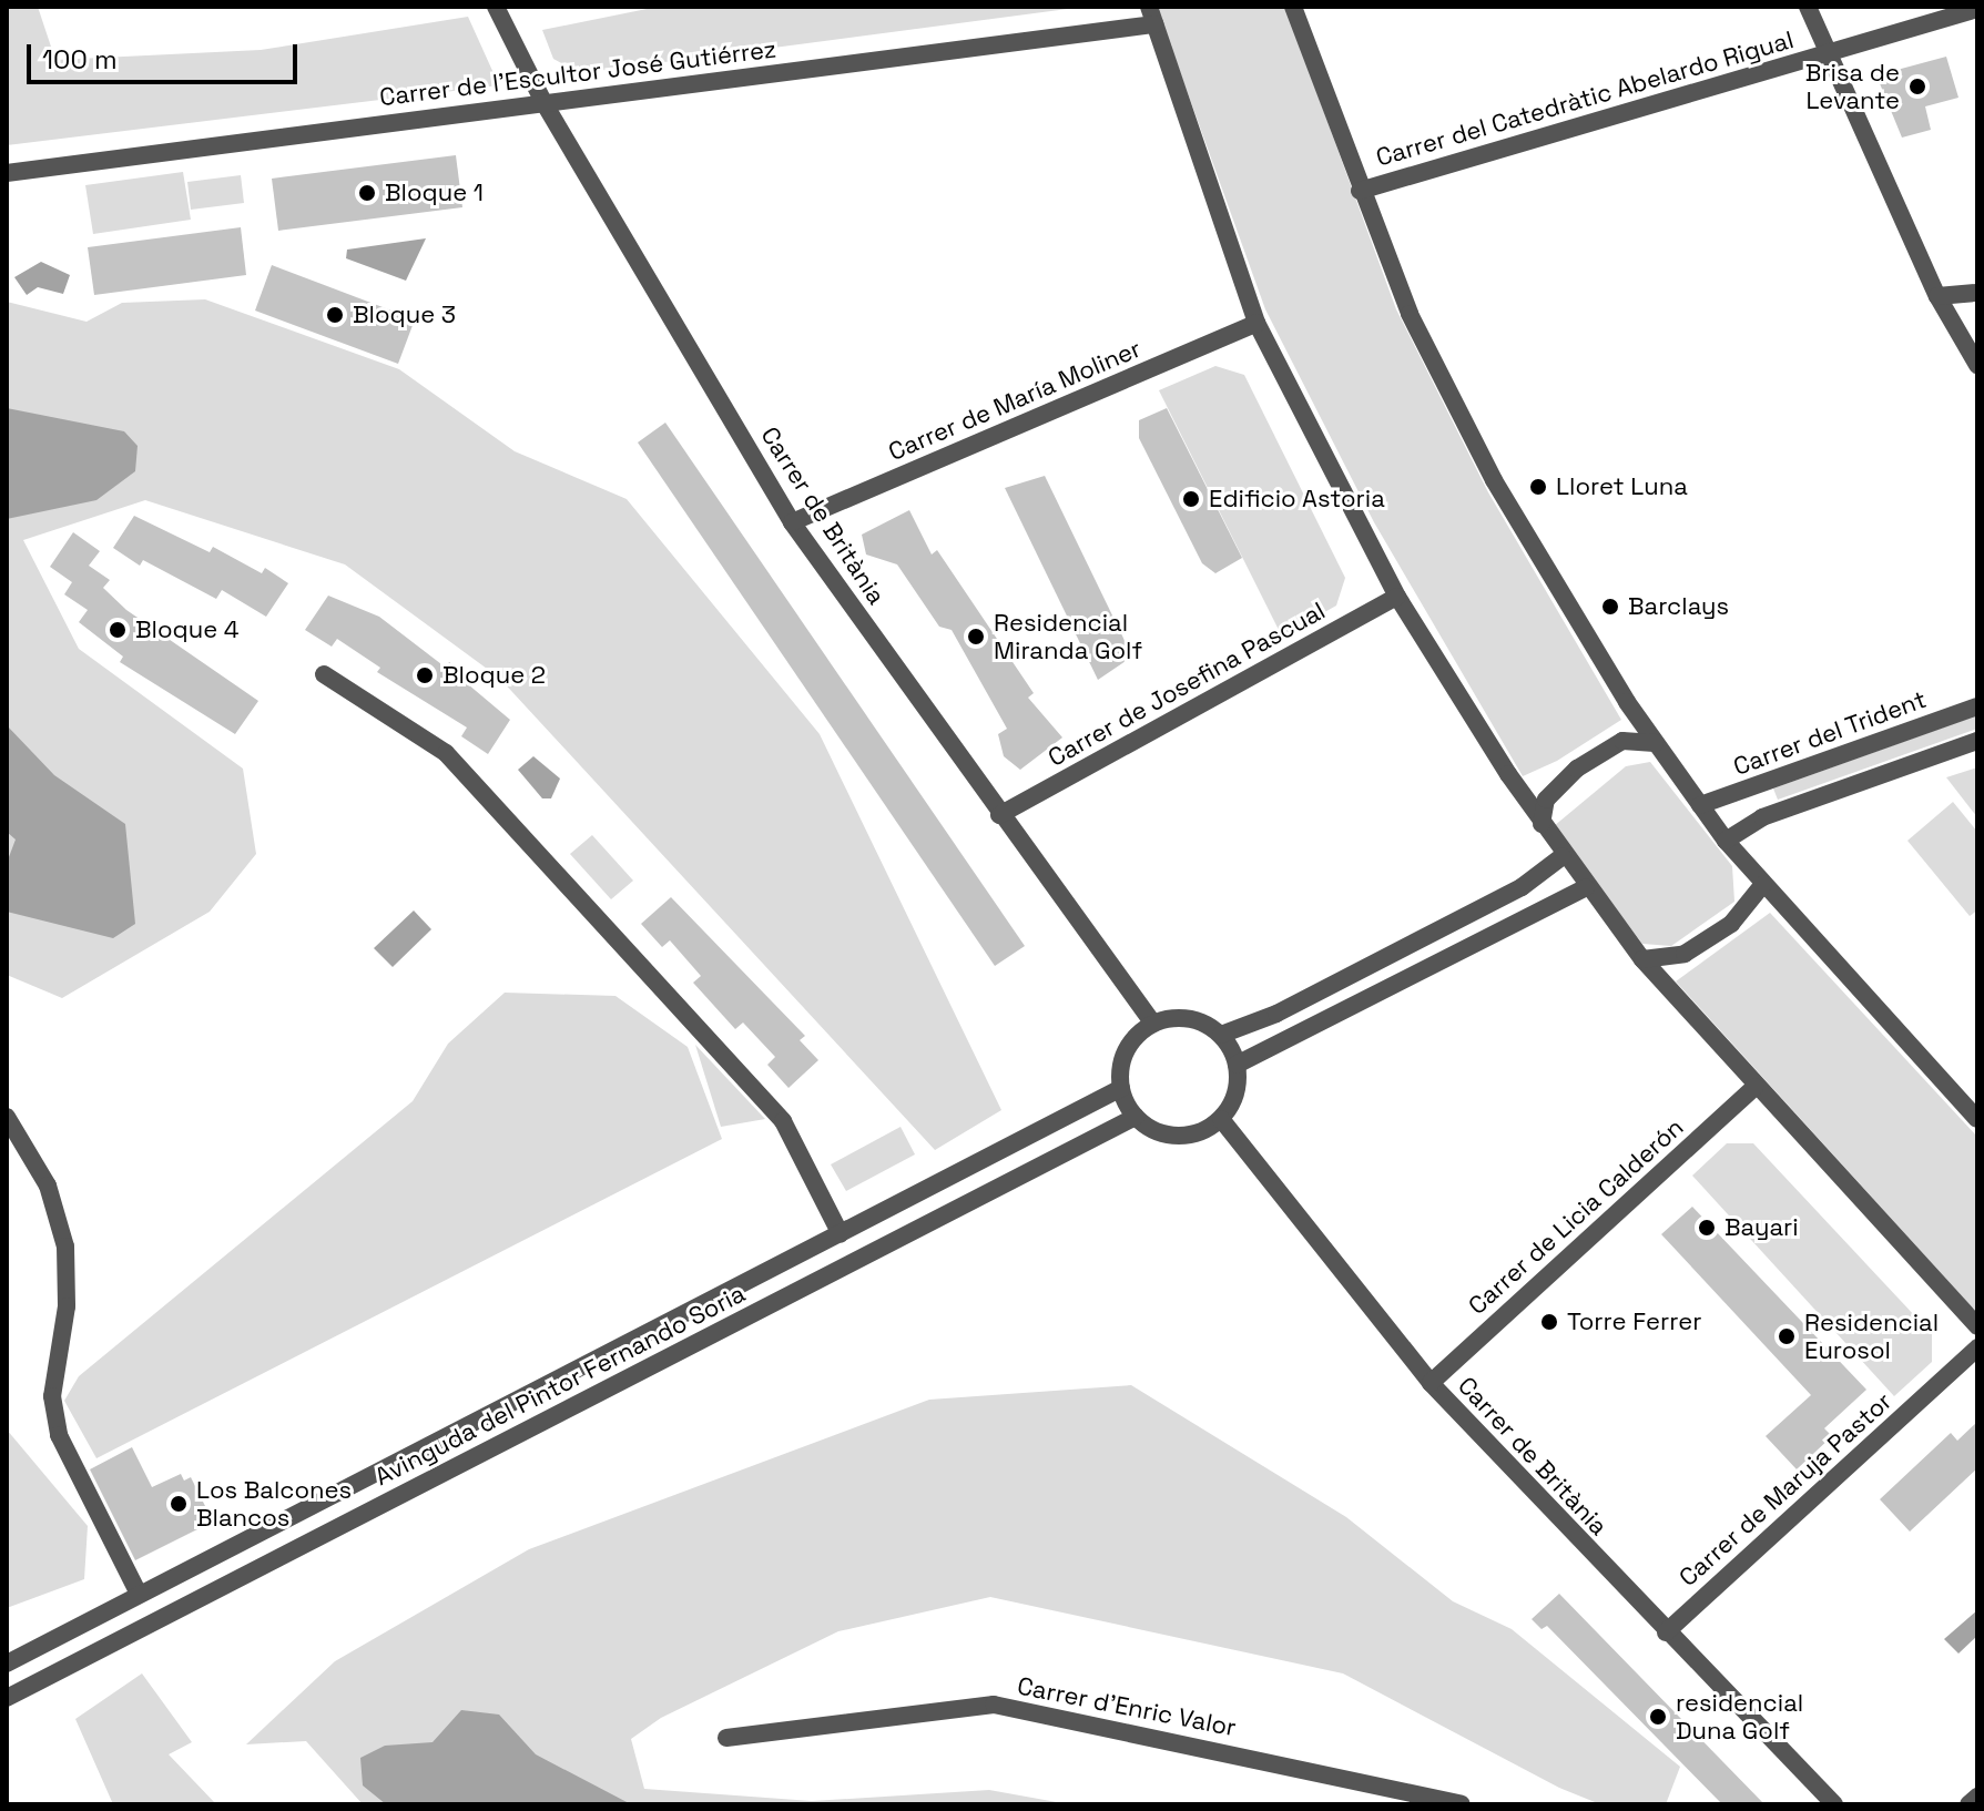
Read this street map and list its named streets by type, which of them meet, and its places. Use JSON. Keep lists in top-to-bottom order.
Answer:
{
  "streets": {
    "street": [
      "Carrer de l'Escultor José Gutiérrez",
      "Carrer del Catedràtic Abelardo Rigual",
      "Carrer de María Moliner",
      "Carrer de Britània",
      "Carrer de Josefina Pascual",
      "Carrer del Trident",
      "Carrer de Licia Calderón",
      "Avinguda del Pintor Fernando Soria",
      "Carrer de Maruja Pastor",
      "Carrer d'Enric Valor"
    ]
  },
  "crossings": [
    ["Carrer de l'Escultor José Gutiérrez", "Carrer de Britània"],
    ["Carrer de María Moliner", "Carrer de Britània"],
    ["Carrer de Britània", "Carrer de Josefina Pascual"],
    ["Carrer de Britània", "Carrer de Licia Calderón"],
    ["Carrer de Britània", "Avinguda del Pintor Fernando Soria"],
    ["Carrer de Britània", "Carrer de Maruja Pastor"]
  ],
  "places": [
    "Brisa de Levante",
    "Bloque 1",
    "Bloque 3",
    "Lloret Luna",
    "Edificio Astoria",
    "Barclays",
    "Bloque 4",
    "Residencial Miranda Golf",
    "Bloque 2",
    "Bayari",
    "Torre Ferrer",
    "Residencial Eurosol",
    "Los Balcones Blancos",
    "residencial Duna Golf"
  ],
  "scale_bar": "100 m"
}
